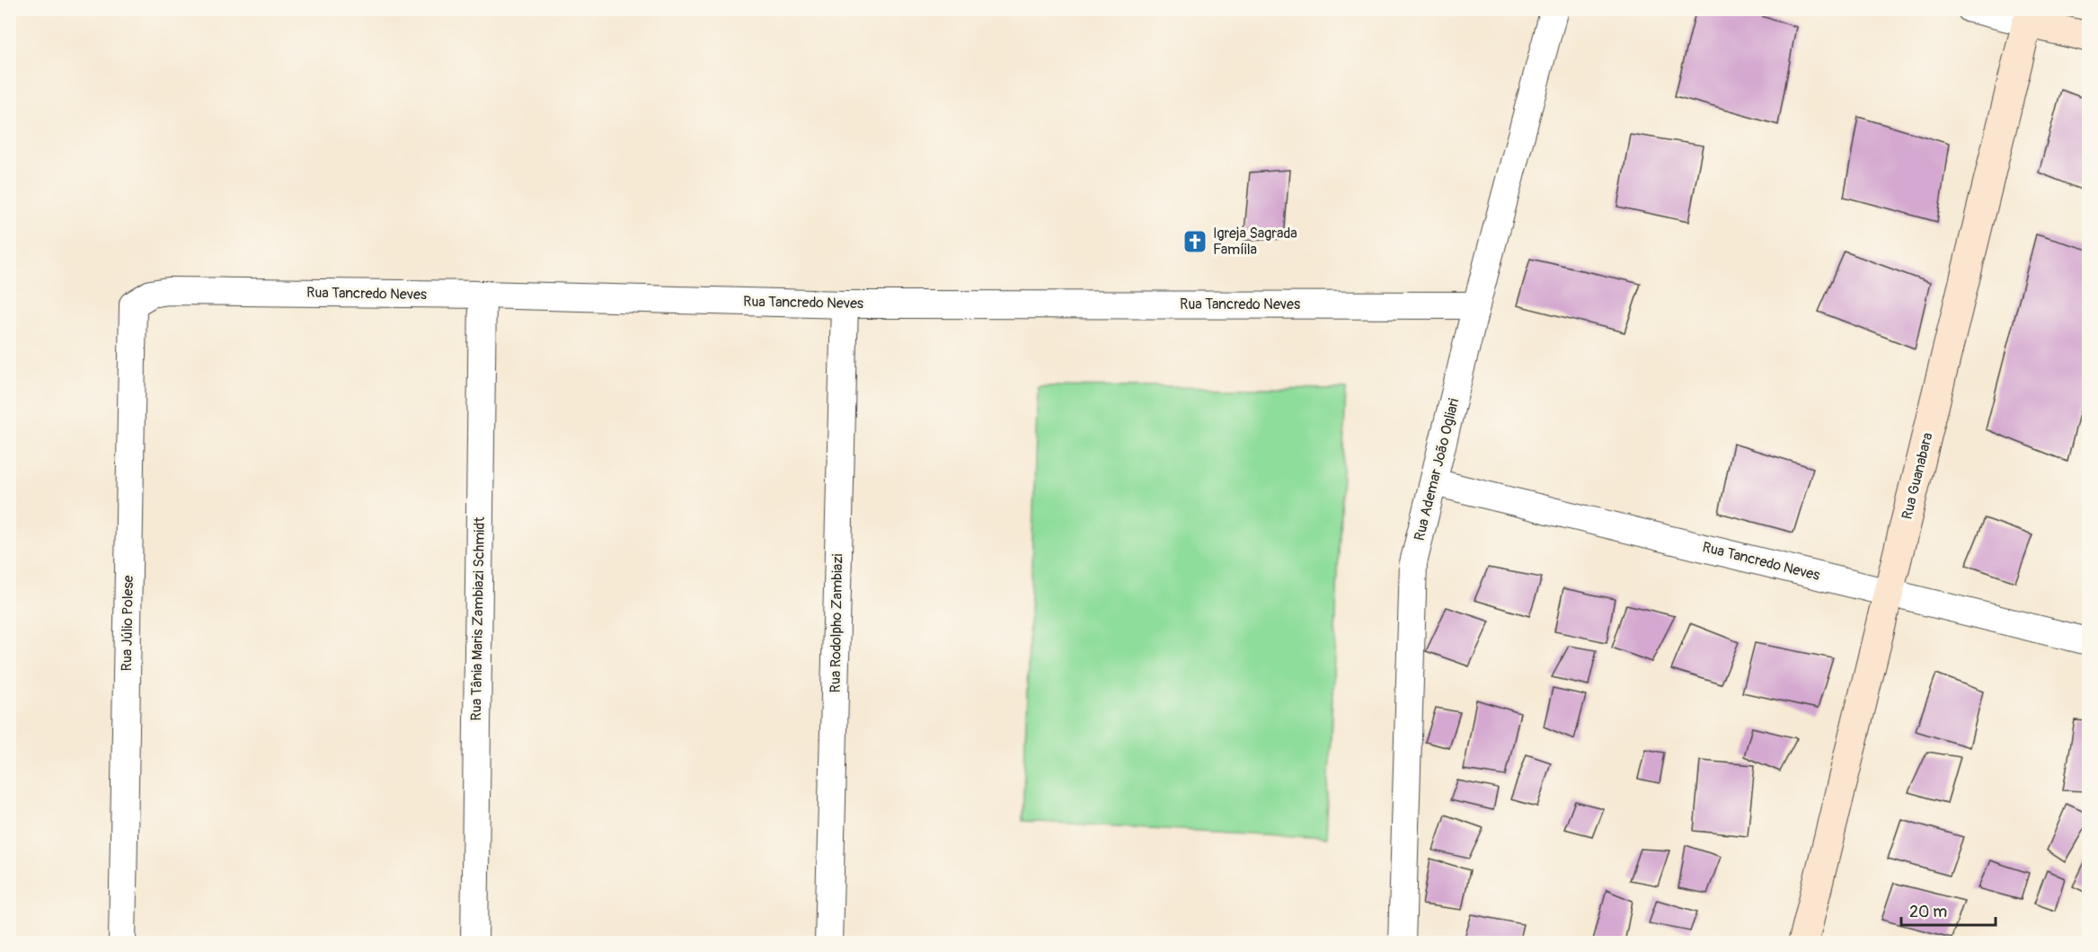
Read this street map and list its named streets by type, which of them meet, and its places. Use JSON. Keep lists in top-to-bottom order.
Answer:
{
  "streets": {
    "street": [
      "Rua Tancredo Neves",
      "Rua Ademar João Ogliari",
      "Rua Guanabara",
      "Rua Tânia Maris Zambiazi Schmidt",
      "Rua Júlio Polese",
      "Rua Rodolpho Zambiazi"
    ]
  },
  "crossings": [
    ["Rua Tancredo Neves", "Rua Ademar João Ogliari"],
    ["Rua Tancredo Neves", "Rua Guanabara"],
    ["Rua Tancredo Neves", "Rua Tânia Maris Zambiazi Schmidt"],
    ["Rua Tancredo Neves", "Rua Júlio Polese"],
    ["Rua Tancredo Neves", "Rua Rodolpho Zambiazi"]
  ],
  "places": {
    "church": ["Igreja Sagrada Famíila"]
  },
  "scale_bar": "20 m"
}
